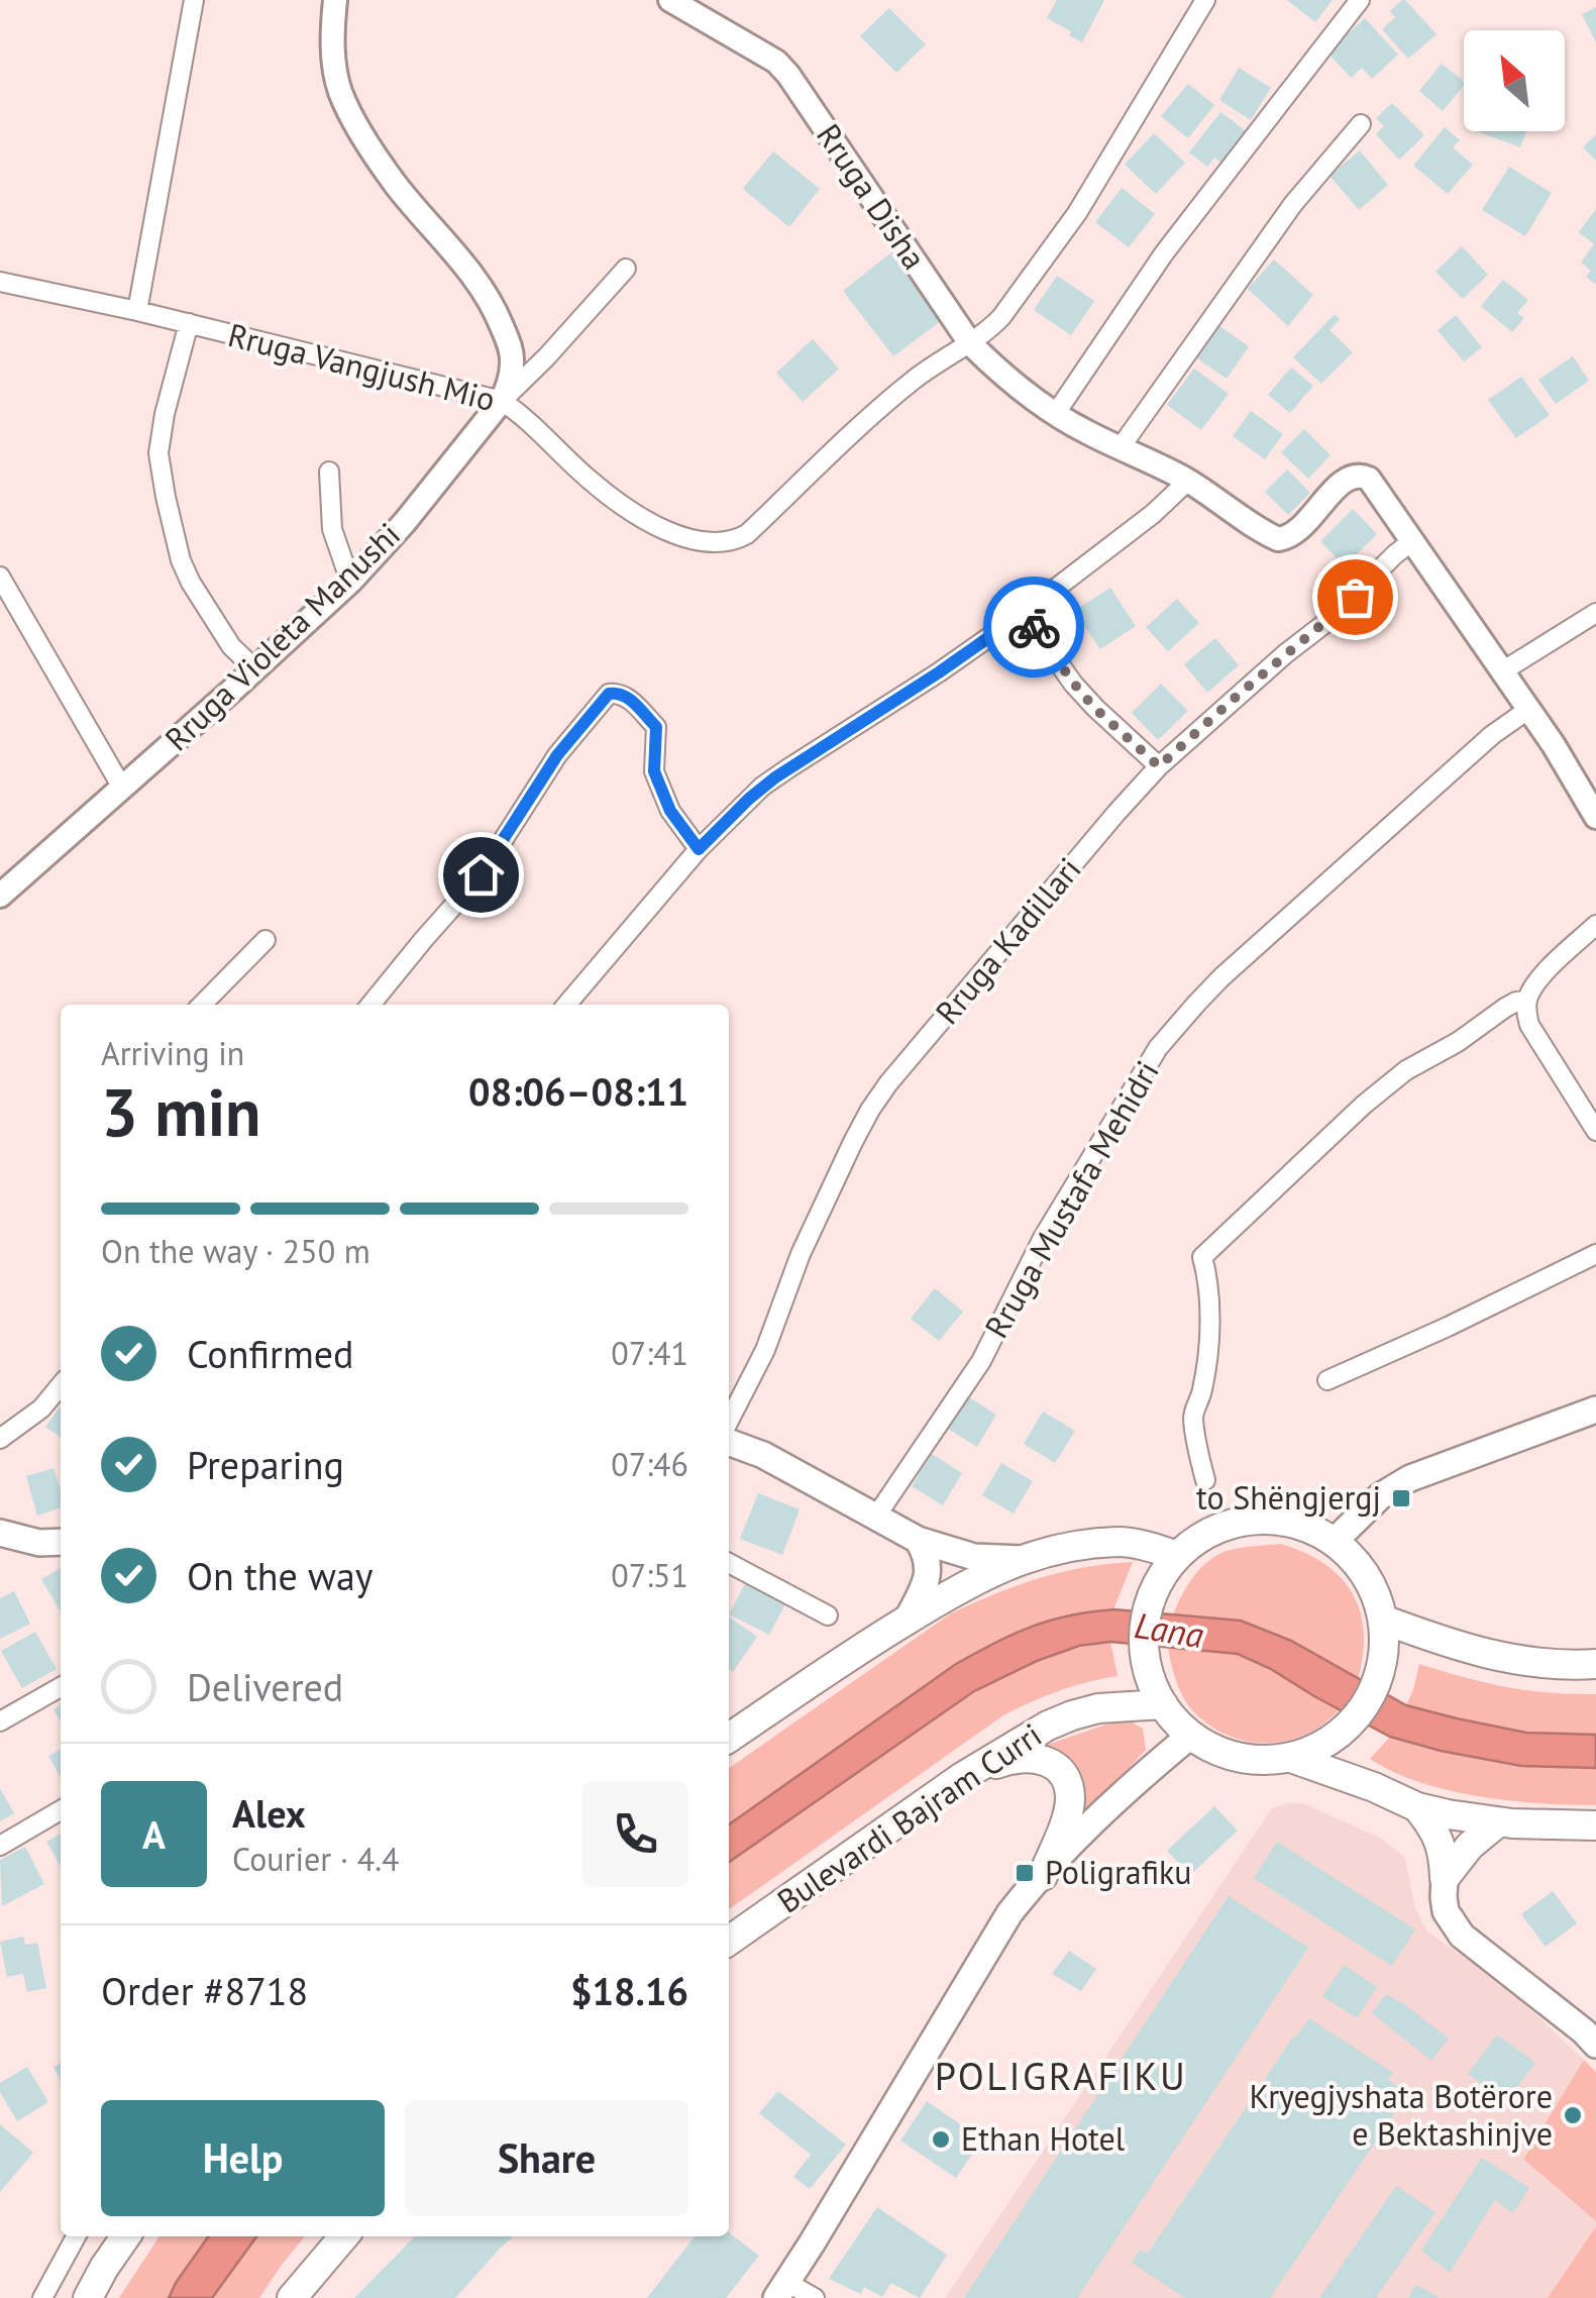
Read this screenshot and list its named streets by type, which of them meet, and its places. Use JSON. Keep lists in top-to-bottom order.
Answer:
{
  "streets": {
    "main road": ["Bulevardi Bajram Curri"],
    "street": [
      "Rruga Disha",
      "Rruga Vangjush Mio",
      "Rruga Violeta Manushi",
      "Rruga Kadillari",
      "Rruga Mustafa Mehidri"
    ]
  },
  "crossings": [
    ["Rruga Disha", "Rruga Vangjush Mio"],
    ["Rruga Disha", "Rruga Kadillari"],
    ["Rruga Vangjush Mio", "Rruga Violeta Manushi"]
  ],
  "districts": ["POLIGRAFIKU"],
  "water": ["Lana"],
  "places": {
    "transit": ["to Shëngjergj", "Poligrafiku"],
    "other": ["Kryegjyshata Botërore e Bektashinjve", "Ethan Hotel"]
  },
  "north": "top left",
  "page": {
    "heading": ["3 min", "Arriving in", "08:06–08:11"],
    "panel": [
      "Alex",
      "Courier · 4.4",
      "Order #8718",
      "$18.16"
    ],
    "bar": "On the way · 250 m",
    "list": [
      ["Confirmed", "07:41"],
      ["Preparing", "07:46"],
      ["On the way", "07:51"],
      "Delivered"
    ],
    "round": "A",
    "buttons": ["Help", "Share"]
  }
}
